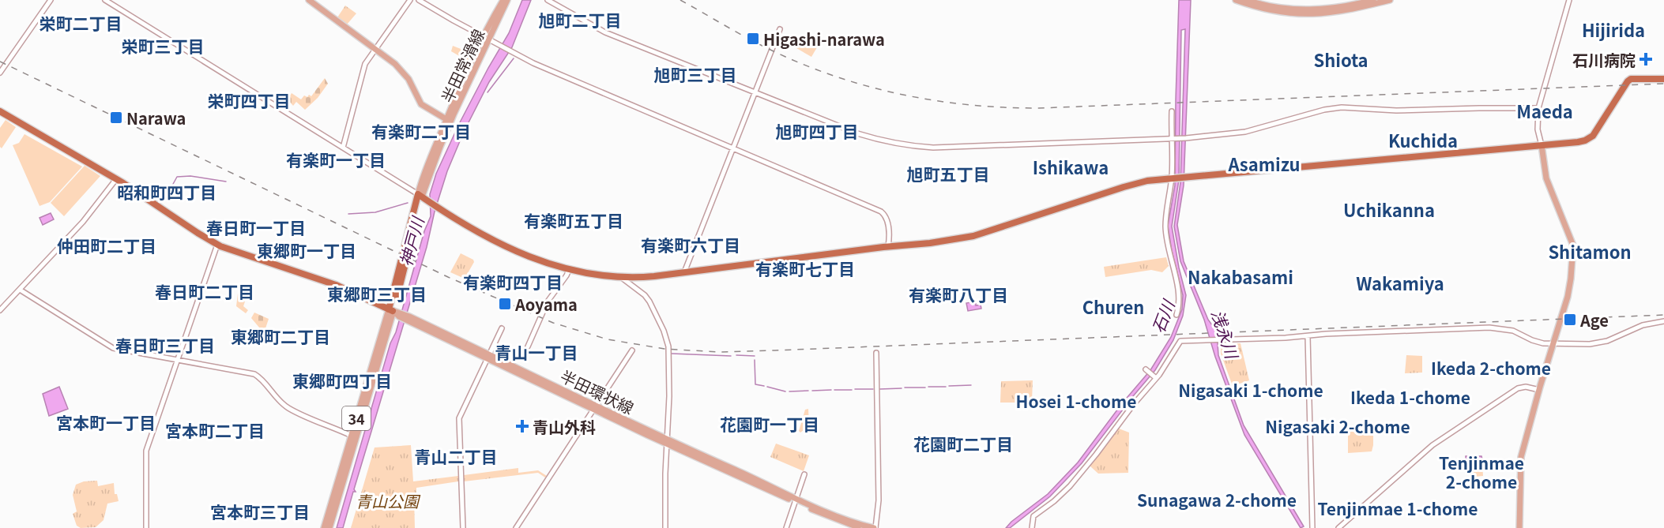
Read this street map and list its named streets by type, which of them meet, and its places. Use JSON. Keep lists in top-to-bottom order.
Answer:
{
  "streets": {
    "main road": ["半田常滑線", "半田環状線", "34"]
  },
  "crossings": [
    ["半田環状線", "34"]
  ],
  "districts": [
    "旭町二丁目",
    "栄町二丁目",
    "Hijirida",
    "栄町三丁目",
    "Shiota",
    "旭町三丁目",
    "栄町四丁目",
    "Maeda",
    "有楽町二丁目",
    "旭町四丁目",
    "Kuchida",
    "有楽町一丁目",
    "Asamizu",
    "Ishikawa",
    "旭町五丁目",
    "昭和町四丁目",
    "Uchikanna",
    "有楽町五丁目",
    "春日町一丁目",
    "有楽町六丁目",
    "仲田町二丁目",
    "東郷町一丁目",
    "Shitamon",
    "有楽町七丁目",
    "Nakabasami",
    "有楽町四丁目",
    "Wakamiya",
    "春日町二丁目",
    "東郷町三丁目",
    "有楽町八丁目",
    "Churen",
    "東郷町二丁目",
    "春日町三丁目",
    "青山一丁目",
    "Ikeda 2-chome",
    "東郷町四丁目",
    "Nigasaki 1-chome",
    "Ikeda 1-chome",
    "Hosei 1-chome",
    "宮本町一丁目",
    "花園町一丁目",
    "Nigasaki 2-chome",
    "宮本町二丁目",
    "花園町二丁目",
    "青山二丁目",
    "Tenjinmae 2-chome",
    "Sunagawa 2-chome",
    "Tenjinmae 1-chome",
    "宮本町三丁目"
  ],
  "water": ["神戸川", "石川", "浅永川"],
  "parks": ["青山公園"],
  "places": {
    "transit": [
      "Higashi-narawa",
      "Narawa",
      "Aoyama",
      "Age"
    ],
    "health": ["石川病院", "青山外科"]
  }
}
